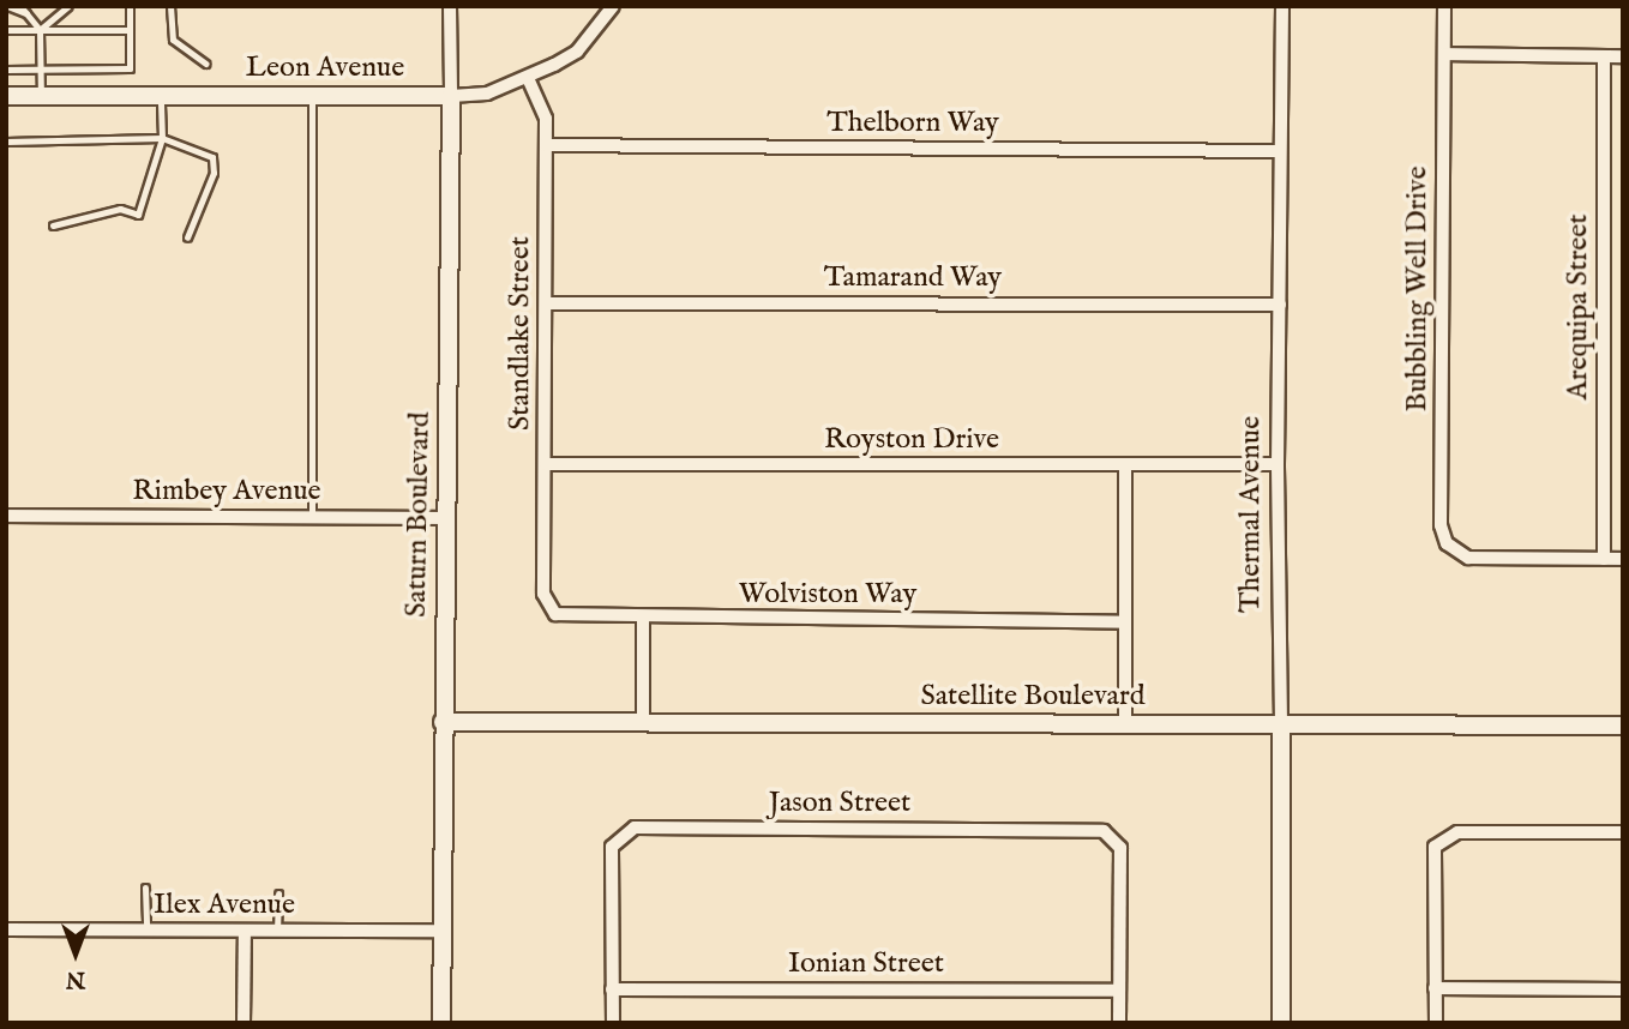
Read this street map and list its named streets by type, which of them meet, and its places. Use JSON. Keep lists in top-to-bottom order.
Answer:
{
  "streets": {
    "street": [
      "Leon Avenue",
      "Thelborn Way",
      "Tamarand Way",
      "Bubbling Well Drive",
      "Arequipa Street",
      "Standlake Street",
      "Royston Drive",
      "Rimbey Avenue",
      "Saturn Boulevard",
      "Thermal Avenue",
      "Wolviston Way",
      "Satellite Boulevard",
      "Jason Street",
      "Ilex Avenue",
      "Ionian Street"
    ]
  },
  "crossings": [
    ["Leon Avenue", "Standlake Street"],
    ["Leon Avenue", "Saturn Boulevard"],
    ["Thelborn Way", "Standlake Street"],
    ["Thelborn Way", "Thermal Avenue"],
    ["Tamarand Way", "Standlake Street"],
    ["Tamarand Way", "Thermal Avenue"],
    ["Bubbling Well Drive", "Arequipa Street"],
    ["Standlake Street", "Royston Drive"],
    ["Standlake Street", "Wolviston Way"],
    ["Royston Drive", "Thermal Avenue"],
    ["Rimbey Avenue", "Saturn Boulevard"],
    ["Saturn Boulevard", "Satellite Boulevard"],
    ["Saturn Boulevard", "Ilex Avenue"],
    ["Thermal Avenue", "Satellite Boulevard"],
    ["Jason Street", "Ionian Street"]
  ],
  "north": "bottom"
}
